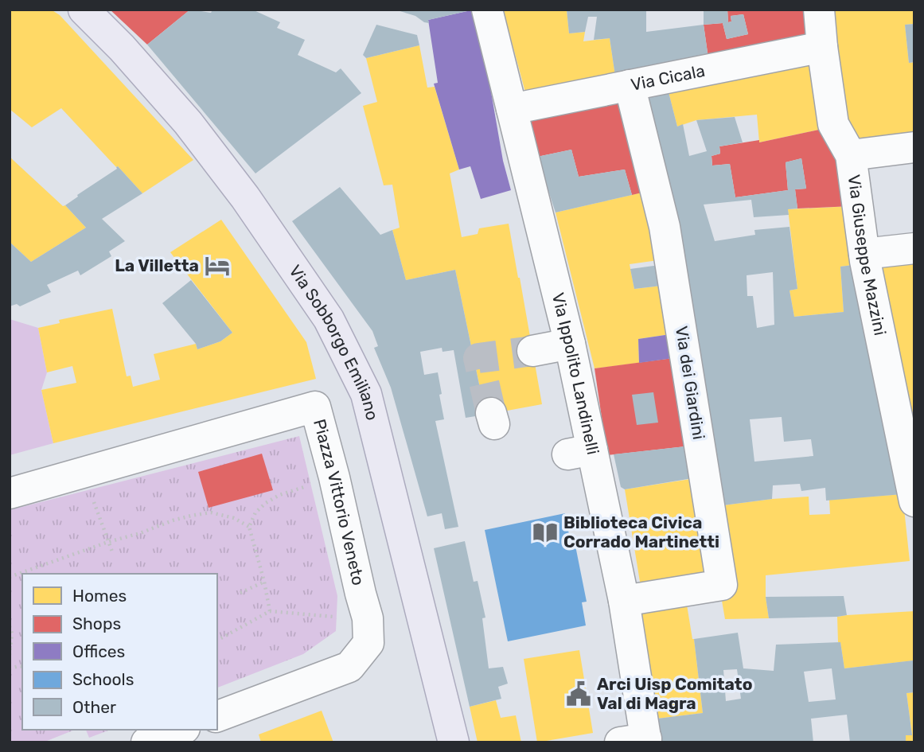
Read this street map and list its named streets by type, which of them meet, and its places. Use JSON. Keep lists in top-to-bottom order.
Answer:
{
  "streets": {
    "main road": ["Via Sobborgo Emiliano"],
    "street": [
      "Via Cicala",
      "Via Giuseppe Mazzini",
      "Via Ippolito Landinelli",
      "Via dei Giardini",
      "Piazza Vittorio Veneto"
    ]
  },
  "crossings": [
    ["Via Cicala", "Via Giuseppe Mazzini"],
    ["Via Cicala", "Via Ippolito Landinelli"],
    ["Via Cicala", "Via dei Giardini"],
    ["Via Ippolito Landinelli", "Via dei Giardini"]
  ],
  "places": {
    "hotel": ["La Villetta"],
    "library": ["Biblioteca Civica Corrado Martinetti"],
    "public building": ["Arci Uisp Comitato Val di Magra"]
  },
  "legend": [
    "Homes",
    "Shops",
    "Offices",
    "Schools",
    "Other"
  ]
}
